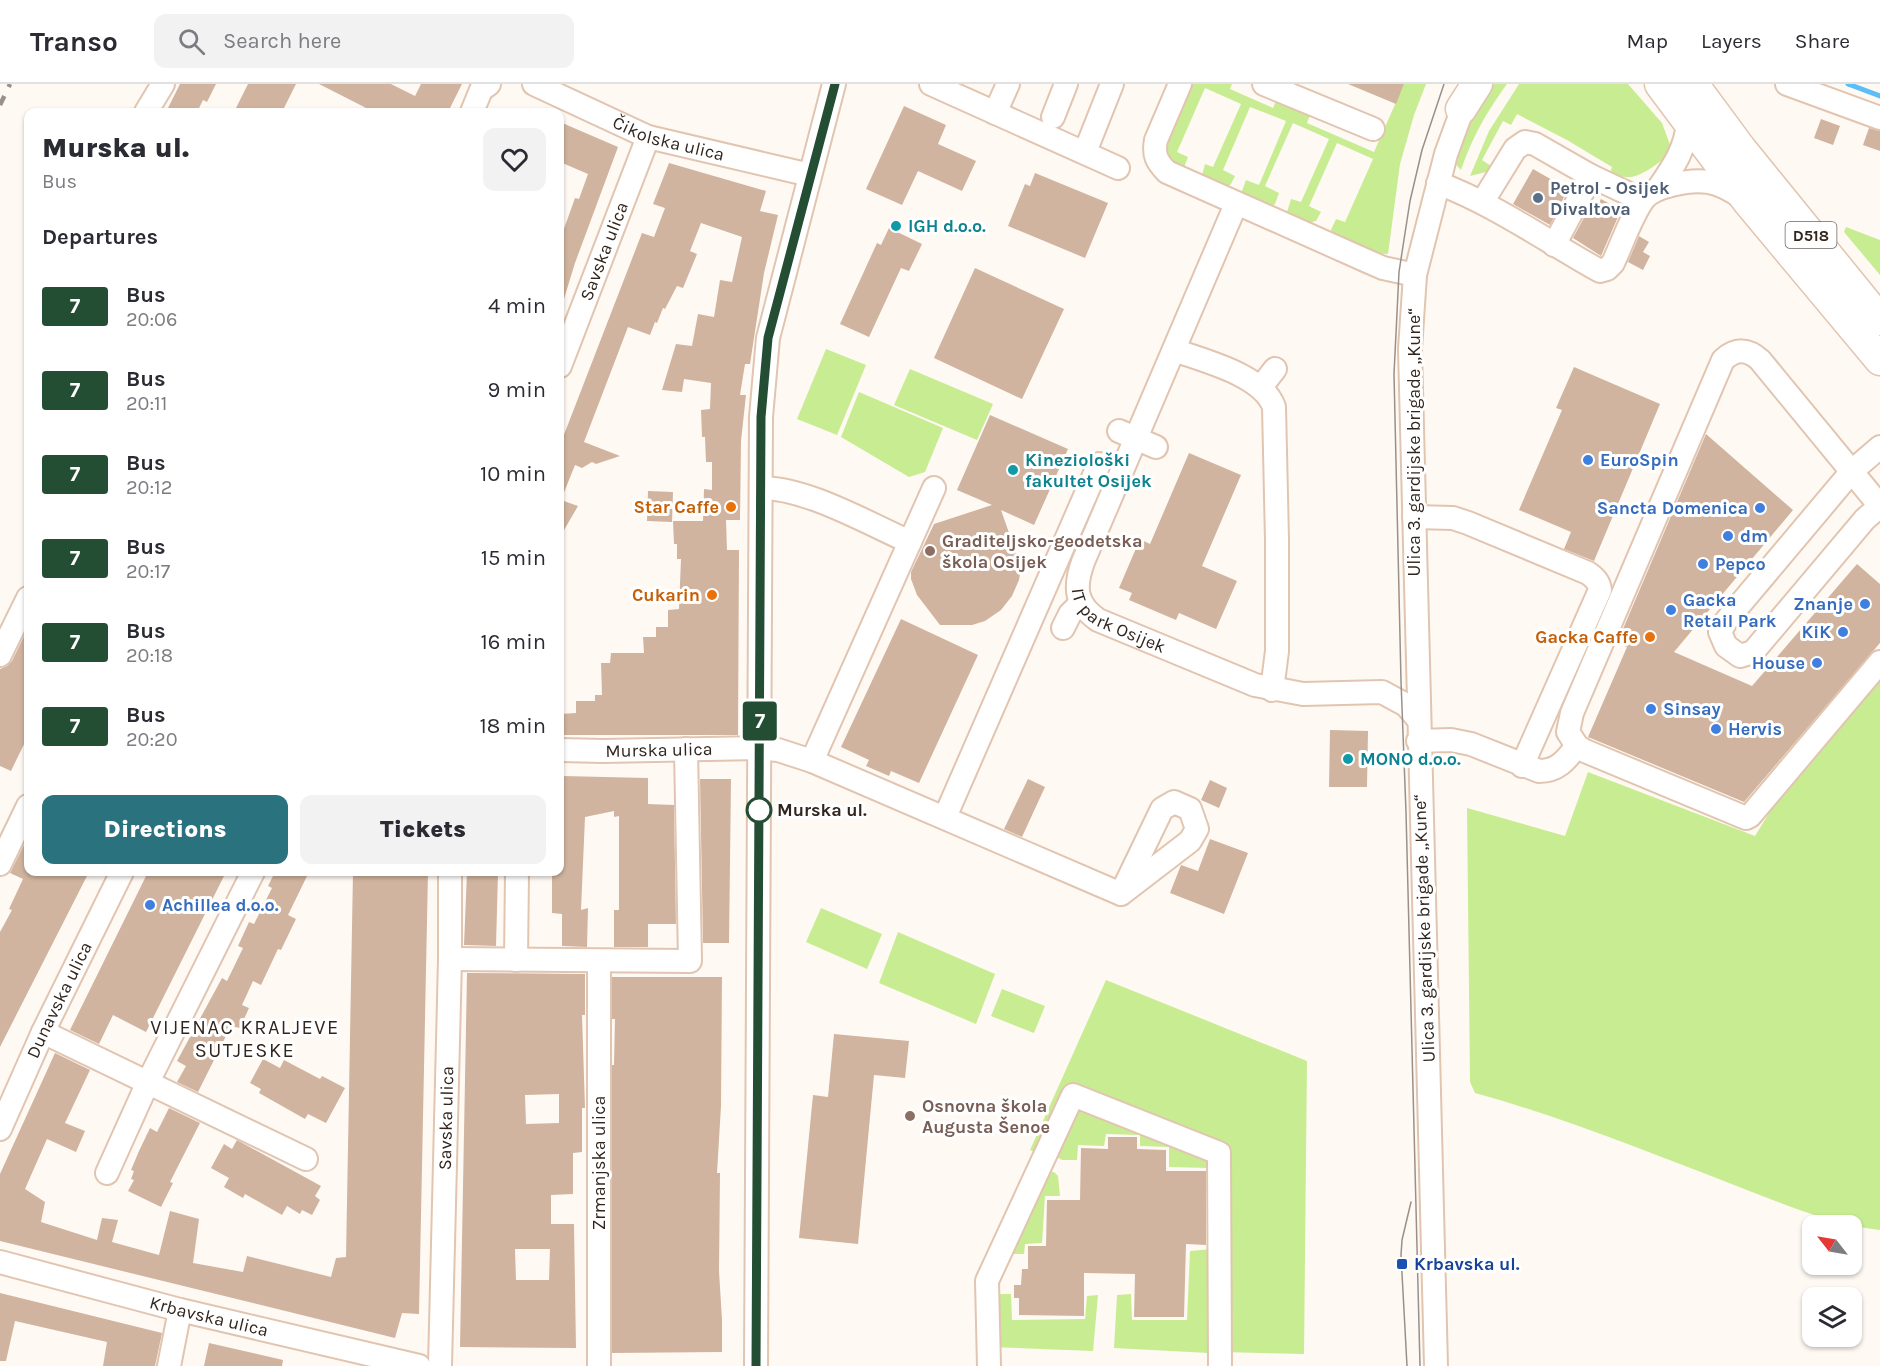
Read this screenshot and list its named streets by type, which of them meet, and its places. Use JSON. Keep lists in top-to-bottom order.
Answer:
{
  "streets": {
    "main road": ["D518"],
    "street": [
      "Čikolska ulica",
      "Savska ulica",
      "Ulica 3. gardijske brigade „Kune“",
      "IT park Osijek",
      "Murska ulica",
      "Dunavska ulica",
      "Zrmanjska ulica",
      "Krbavska ulica"
    ]
  },
  "crossings": [
    ["Čikolska ulica", "Savska ulica"]
  ],
  "districts": ["VIJENAC KRALJEVE SUTJESKE"],
  "places": {
    "other": [
      "Petrol - Osijek Divaltova",
      "IGH d.o.o.",
      "EuroSpin",
      "Kineziološki fakultet Osijek",
      "Star Caffe",
      "Sancta Domenica",
      "dm",
      "Graditeljsko-geodetska škola Osijek",
      "Pepco",
      "Cukarin",
      "Znanje",
      "Gacka Retail Park",
      "KiK",
      "Gacka Caffe",
      "House",
      "Sinsay",
      "Hervis",
      "MONO d.o.o.",
      "Murska ul.",
      "Achillea d.o.o.",
      "Osnovna škola Augusta Šenoe"
    ],
    "transit": ["Krbavska ul."]
  },
  "lines": ["bus line 7"],
  "north": "top left",
  "page": {
    "header": "Transo",
    "search": "Search here",
    "nav": ["Map", "Layers", "Share"],
    "on_map": "7",
    "heading": [
      ["Murska ul.", "Bus"],
      "Departures"
    ],
    "list": [
      {
        "mark": "7",
        "name": "Bus",
        "note": "20:06",
        "value": "4 min"
      },
      {
        "mark": "7",
        "name": "Bus",
        "note": "20:11",
        "value": "9 min"
      },
      {
        "mark": "7",
        "name": "Bus",
        "note": "20:12",
        "value": "10 min"
      },
      {
        "mark": "7",
        "name": "Bus",
        "note": "20:17",
        "value": "15 min"
      },
      {
        "mark": "7",
        "name": "Bus",
        "note": "20:18",
        "value": "16 min"
      },
      {
        "mark": "7",
        "name": "Bus",
        "note": "20:20",
        "value": "18 min"
      }
    ],
    "buttons": ["Directions", "Tickets"]
  }
}
